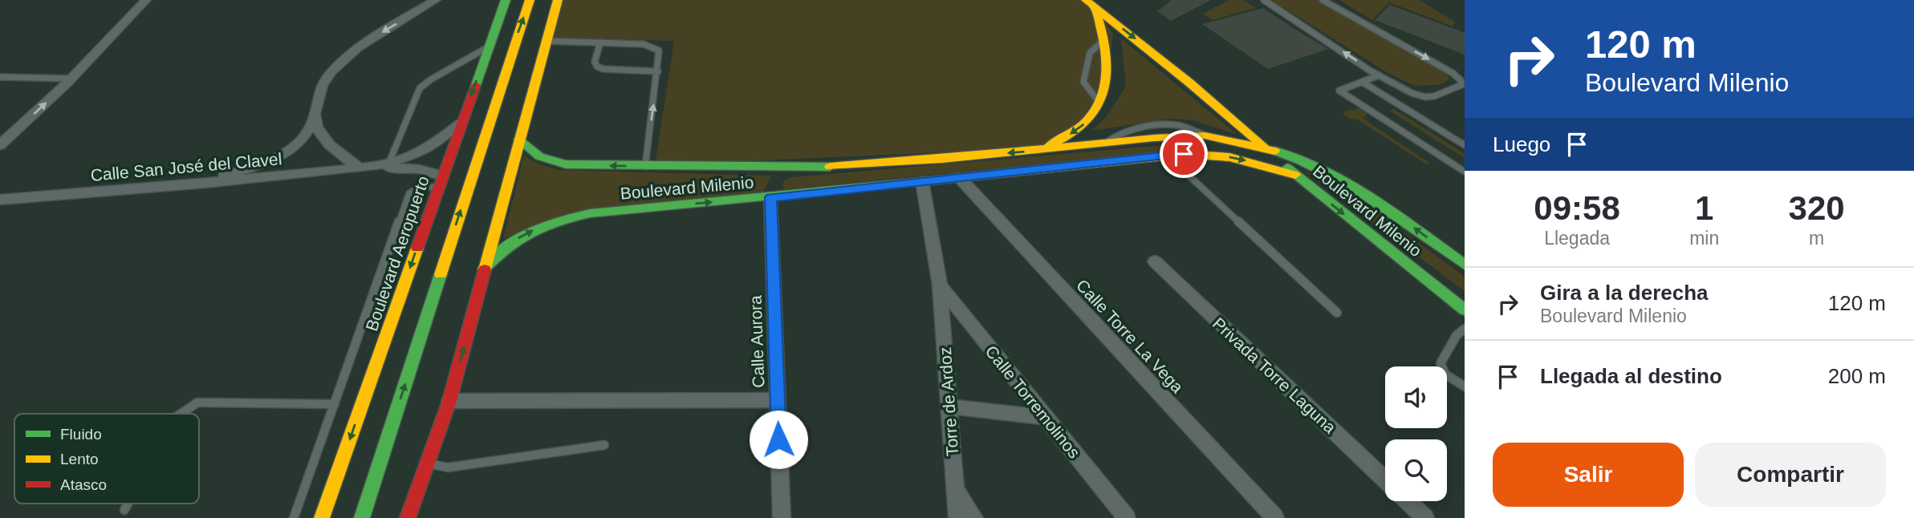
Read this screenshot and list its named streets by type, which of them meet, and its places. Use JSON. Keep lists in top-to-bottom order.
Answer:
{
  "streets": {
    "main road": ["Boulevard Milenio", "Boulevard Aeropuerto"],
    "street": [
      "Calle San José del Clavel",
      "Calle Torre La Vega",
      "Calle Aurora",
      "Privada Torre Laguna",
      "Torre de Ardoz",
      "Calle Torremolinos"
    ]
  },
  "crossings": [
    ["Calle San José del Clavel", "Boulevard Aeropuerto"],
    ["Boulevard Milenio", "Calle Torre La Vega"],
    ["Boulevard Milenio", "Calle Aurora"],
    ["Boulevard Milenio", "Torre de Ardoz"],
    ["Torre de Ardoz", "Calle Torremolinos"]
  ],
  "legend": ["Fluido", "Lento", "Atasco"],
  "page": {
    "turn": ["120 m", "Boulevard Milenio"],
    "then": "Luego",
    "eta": [
      "09:58",
      "Llegada",
      "1",
      "min",
      "320",
      "m"
    ],
    "list": [
      {
        "name": "Gira a la derecha",
        "note": "Boulevard Milenio",
        "value": "120 m"
      },
      {
        "name": "Llegada al destino",
        "value": "200 m"
      }
    ],
    "buttons": ["Salir", "Compartir"]
  }
}
